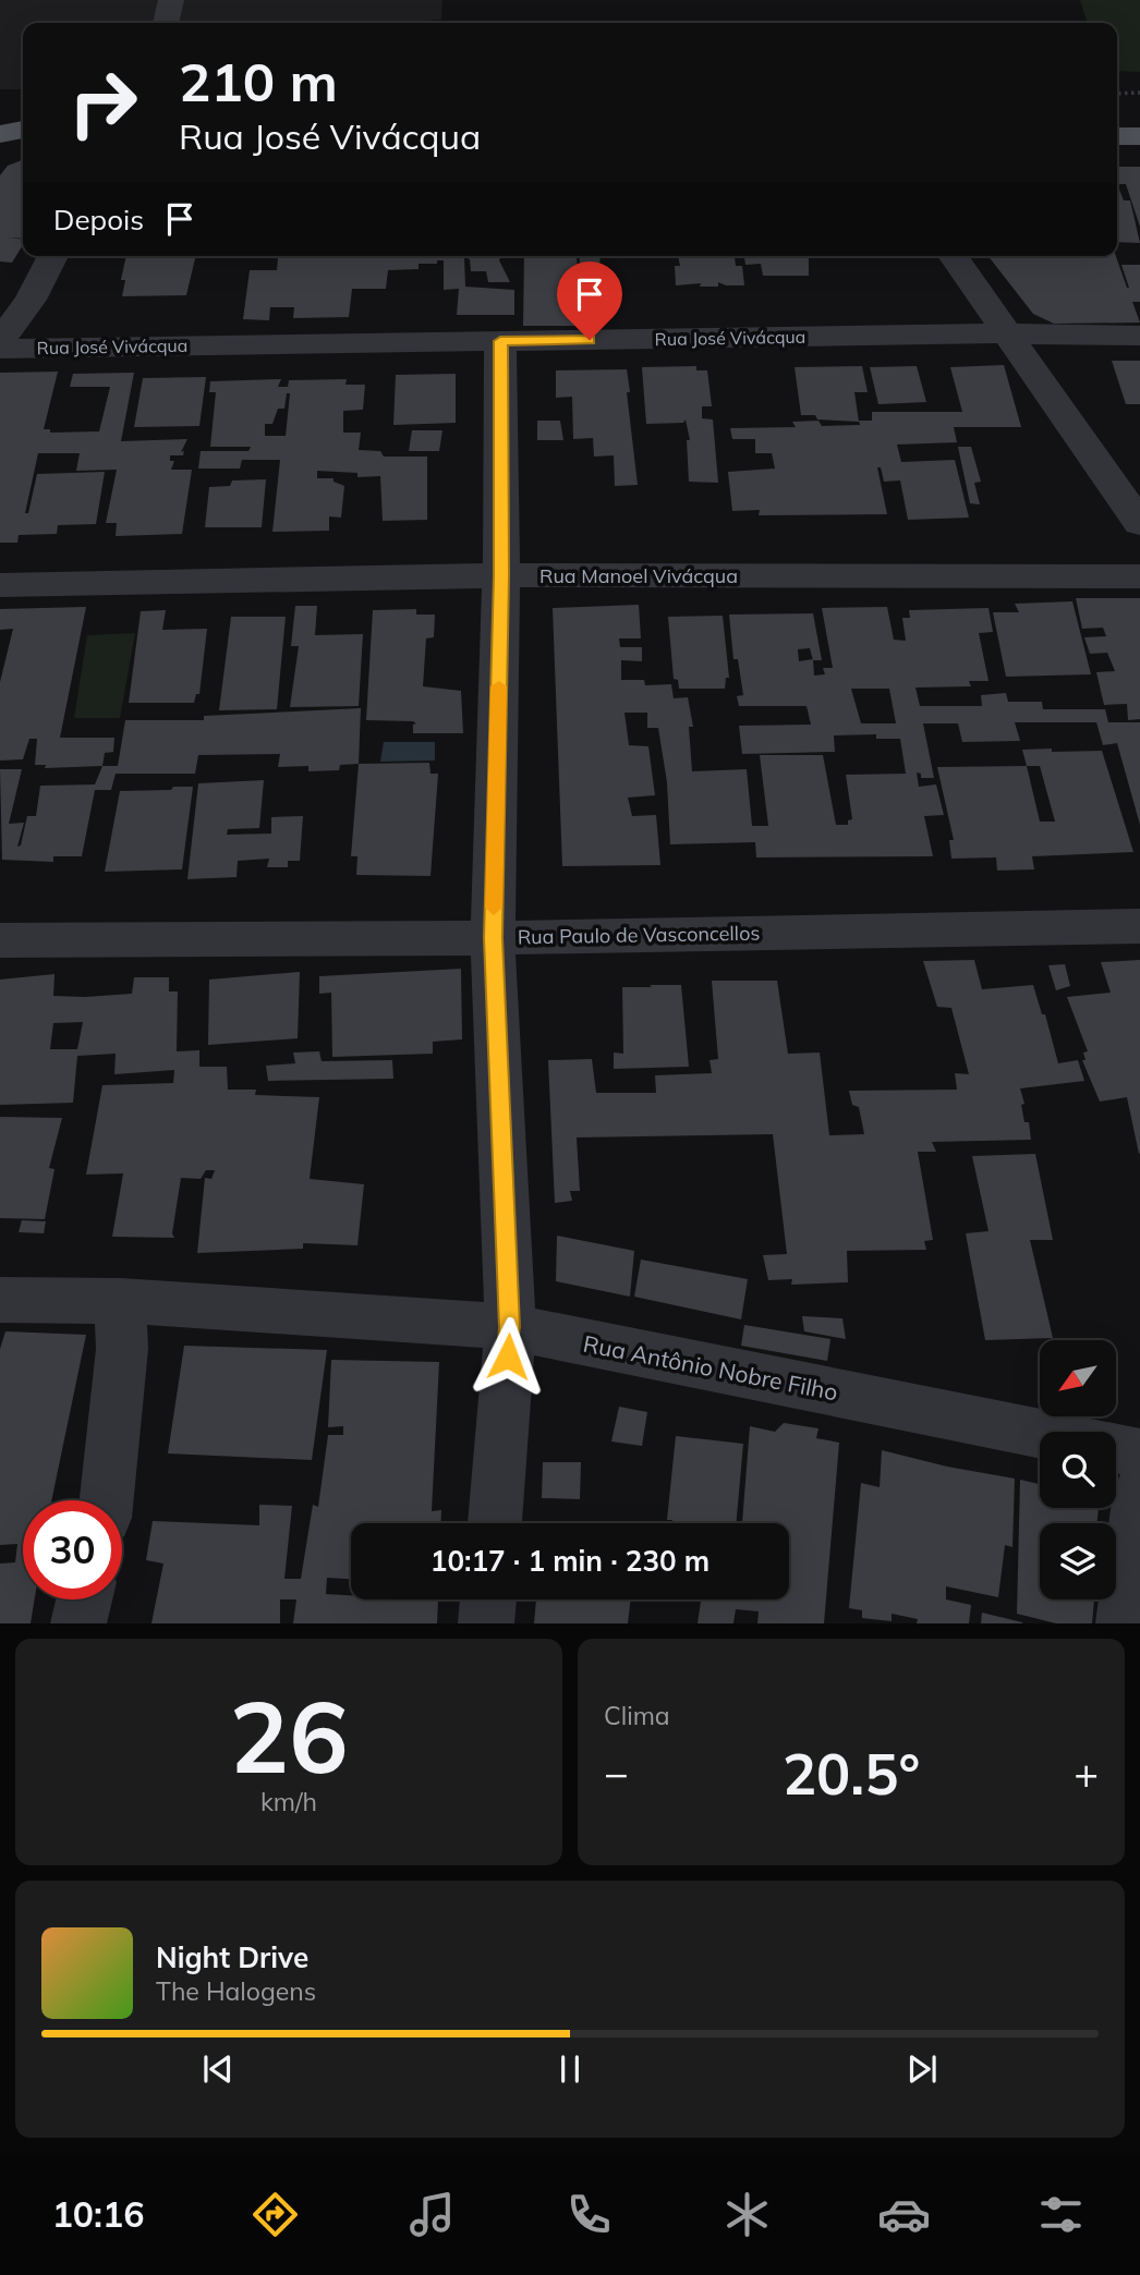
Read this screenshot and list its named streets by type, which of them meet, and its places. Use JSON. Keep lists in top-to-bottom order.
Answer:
{
  "streets": {
    "street": [
      "Rua José Vivácqua",
      "Rua Manoel Vivácqua",
      "Rua Paulo de Vasconcellos",
      "Rua Antônio Nobre Filho"
    ]
  },
  "north": "bottom left",
  "page": {
    "turn": ["210 m", "Rua José Vivácqua"],
    "then": "Depois",
    "limit": "30",
    "trip": "10:17 · 1 min · 230 m",
    "tile": [
      ["26", "km/h"],
      "Clima"
    ],
    "heat": ["−", "20.5°", "+"],
    "song": ["Night Drive", "The Halogens"],
    "tabs": "10:16"
  }
}
